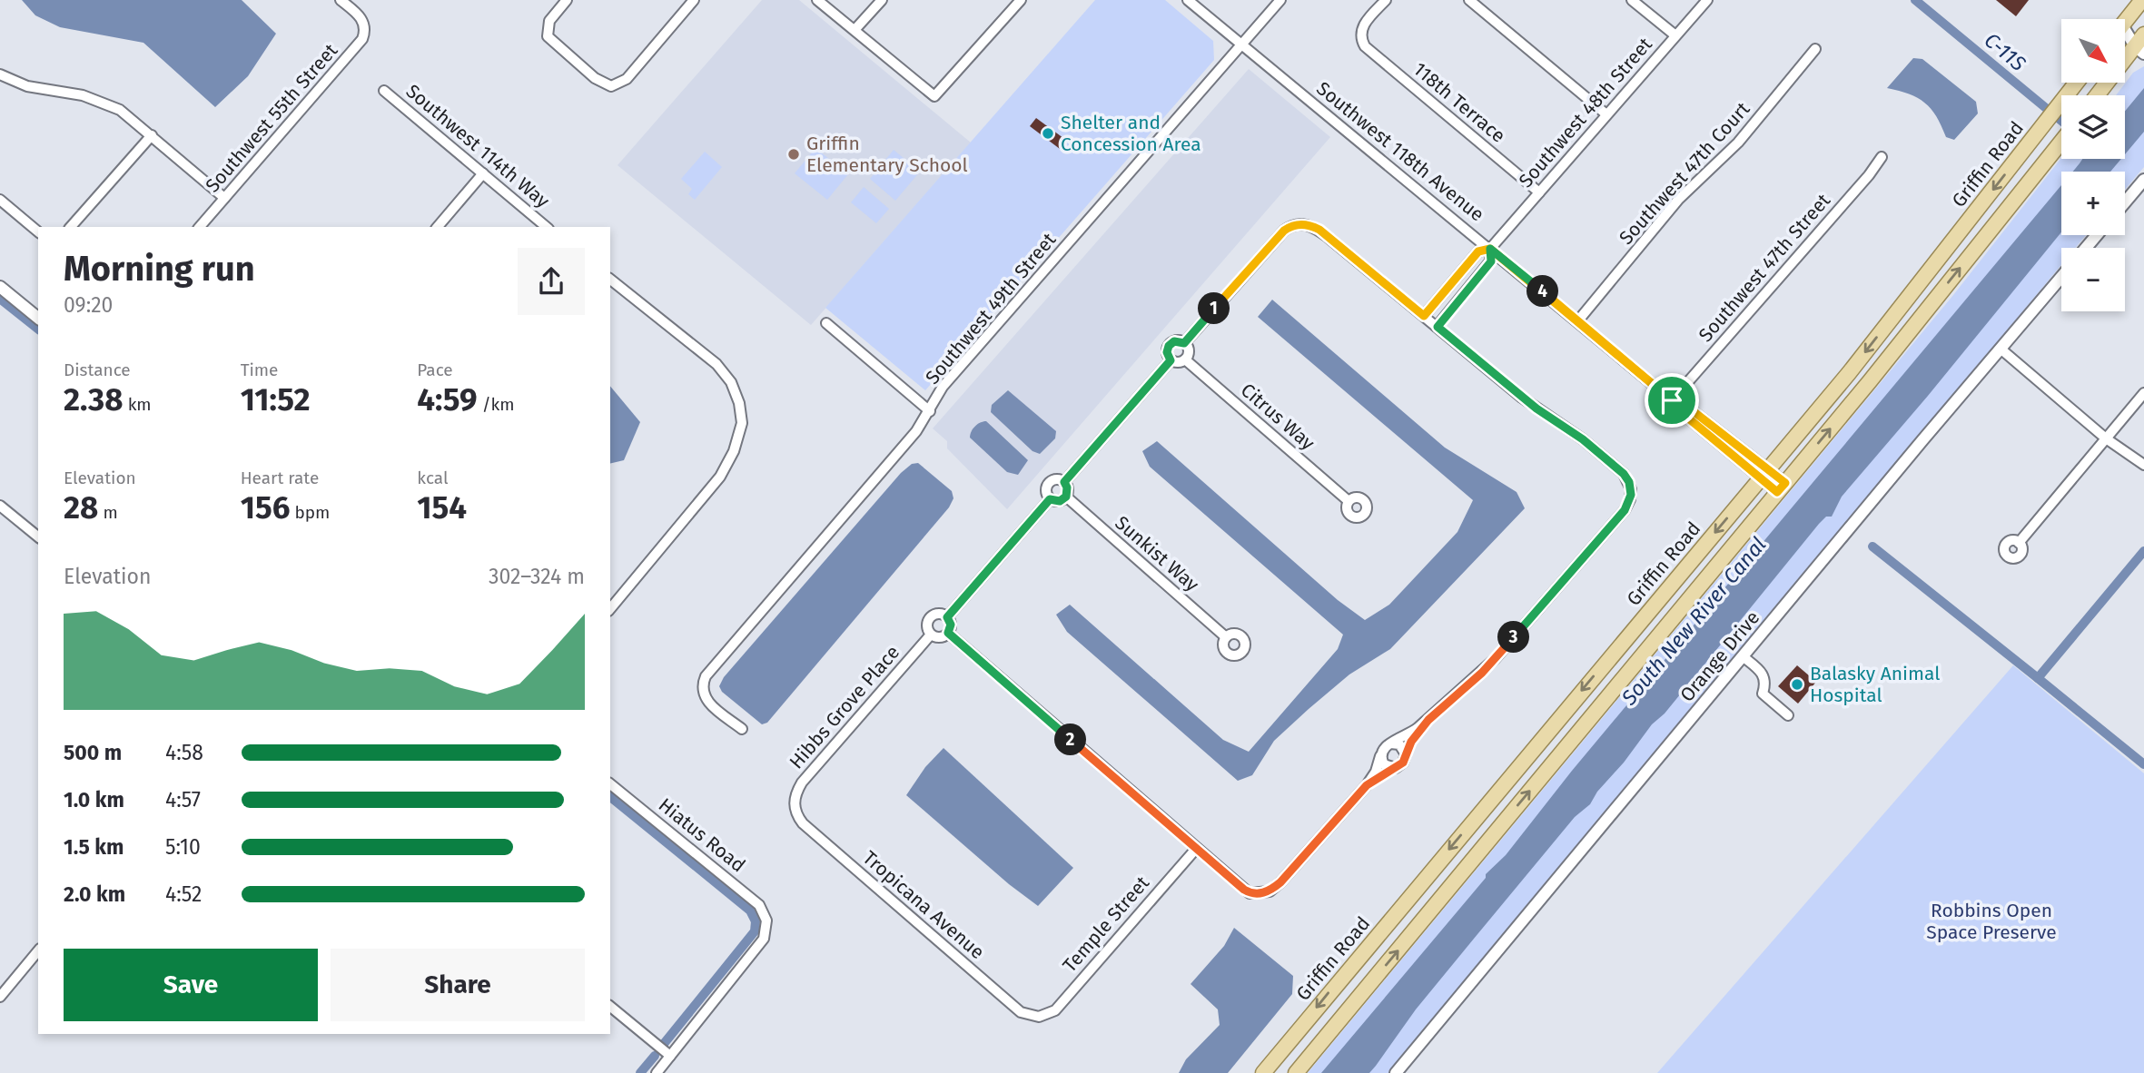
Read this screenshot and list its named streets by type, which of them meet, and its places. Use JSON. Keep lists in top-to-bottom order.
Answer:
{
  "streets": {
    "main road": ["Griffin Road"],
    "street": [
      "118th Terrace",
      "Southwest 48th Street",
      "Southwest 55th Street",
      "Southwest 114th Way",
      "Southwest 118th Avenue",
      "Southwest 47th Court",
      "Southwest 47th Street",
      "Southwest 49th Street",
      "Citrus Way",
      "Sunkist Way",
      "Orange Drive",
      "Hibbs Grove Place",
      "Hiatus Road",
      "Tropicana Avenue",
      "Temple Street"
    ]
  },
  "crossings": [
    ["118th Terrace", "Southwest 48th Street"],
    ["Southwest 48th Street", "Southwest 118th Avenue"],
    ["Southwest 118th Avenue", "Griffin Road"],
    ["Southwest 118th Avenue", "Southwest 47th Court"],
    ["Southwest 118th Avenue", "Southwest 47th Street"],
    ["Southwest 118th Avenue", "Southwest 49th Street"],
    ["Hibbs Grove Place", "Tropicana Avenue"],
    ["Tropicana Avenue", "Temple Street"]
  ],
  "water": ["C-11S", "South New River Canal"],
  "parks": ["Robbins Open Space Preserve"],
  "places": ["Shelter and Concession Area", "Griffin Elementary School", "Balasky Animal Hospital"],
  "north": "bottom right",
  "page": {
    "map_buttons": ["+", "−"],
    "heading": ["Morning run", "09:20"],
    "pins": [
      "4",
      "1",
      "3",
      "2"
    ],
    "stats": [
      ["Distance", "2.38 km"],
      ["Time", "11:52"],
      ["Pace", "4:59 /km"],
      ["Elevation", "28 m"],
      ["Heart rate", "156 bpm"],
      ["kcal", "154"]
    ],
    "chart": ["Elevation", "302–324 m"],
    "list": [
      {
        "name": "500 m",
        "note": "4:58"
      },
      {
        "name": "1.0 km",
        "note": "4:57"
      },
      {
        "name": "1.5 km",
        "note": "5:10"
      },
      {
        "name": "2.0 km",
        "note": "4:52"
      }
    ],
    "buttons": ["Save", "Share"]
  }
}
